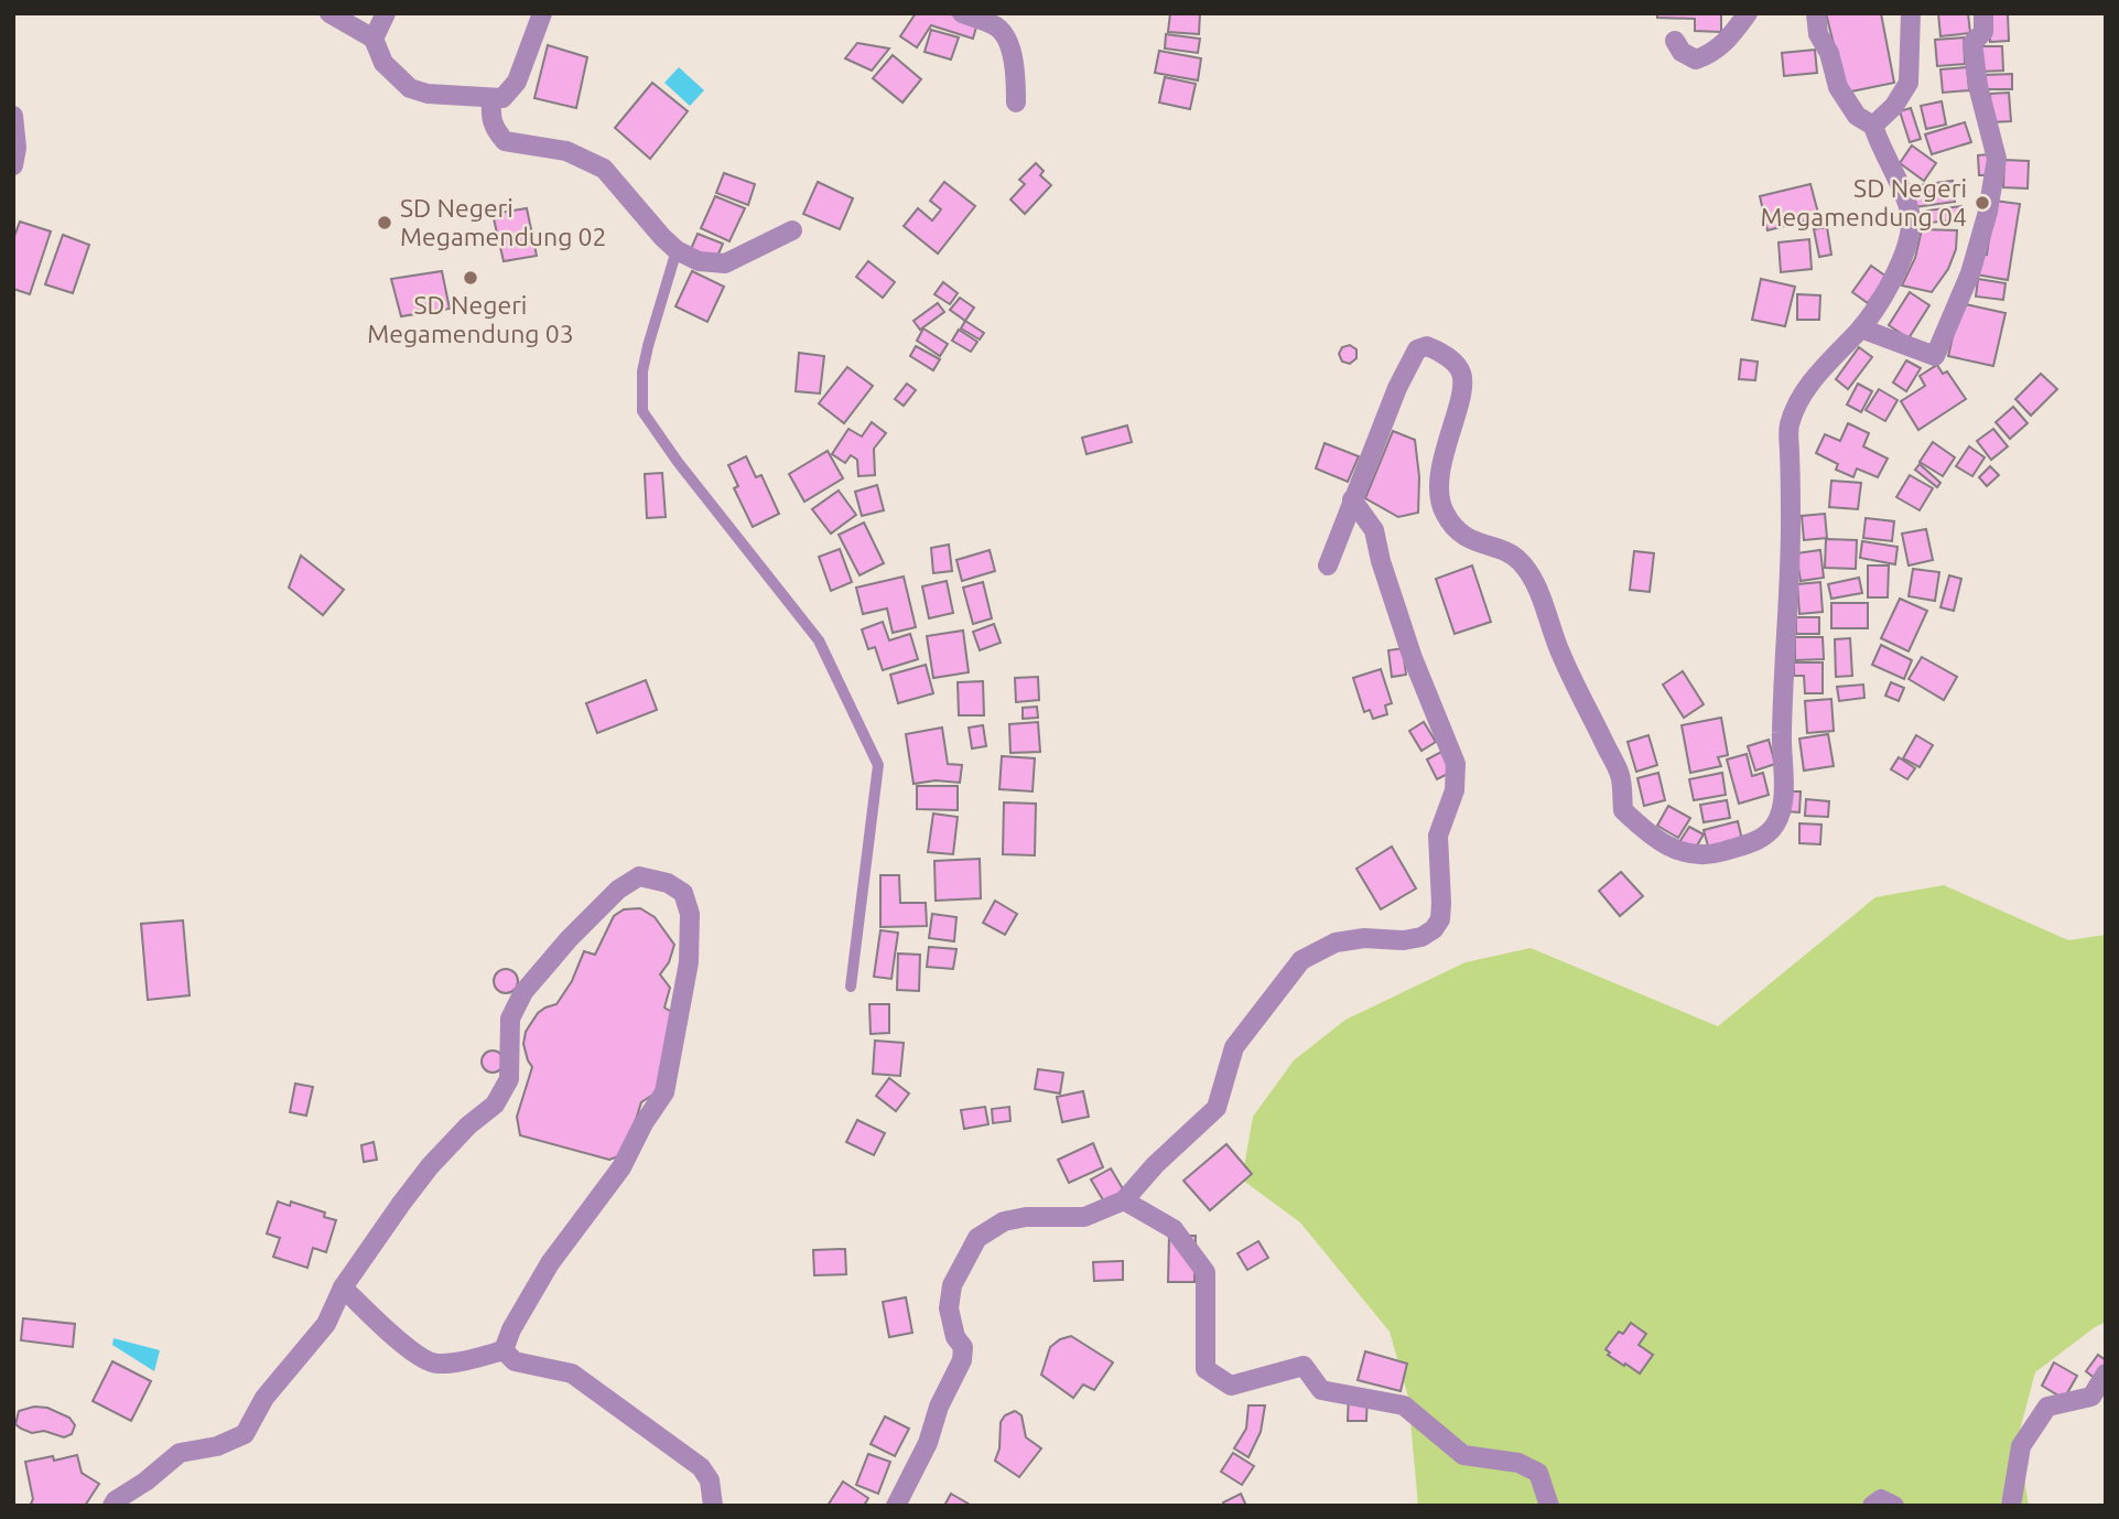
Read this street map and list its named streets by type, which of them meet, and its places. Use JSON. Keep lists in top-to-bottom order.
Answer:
{
  "places": ["SD Negeri Megamendung 04", "SD Negeri Megamendung 02", "SD Negeri Megamendung 03"]
}
